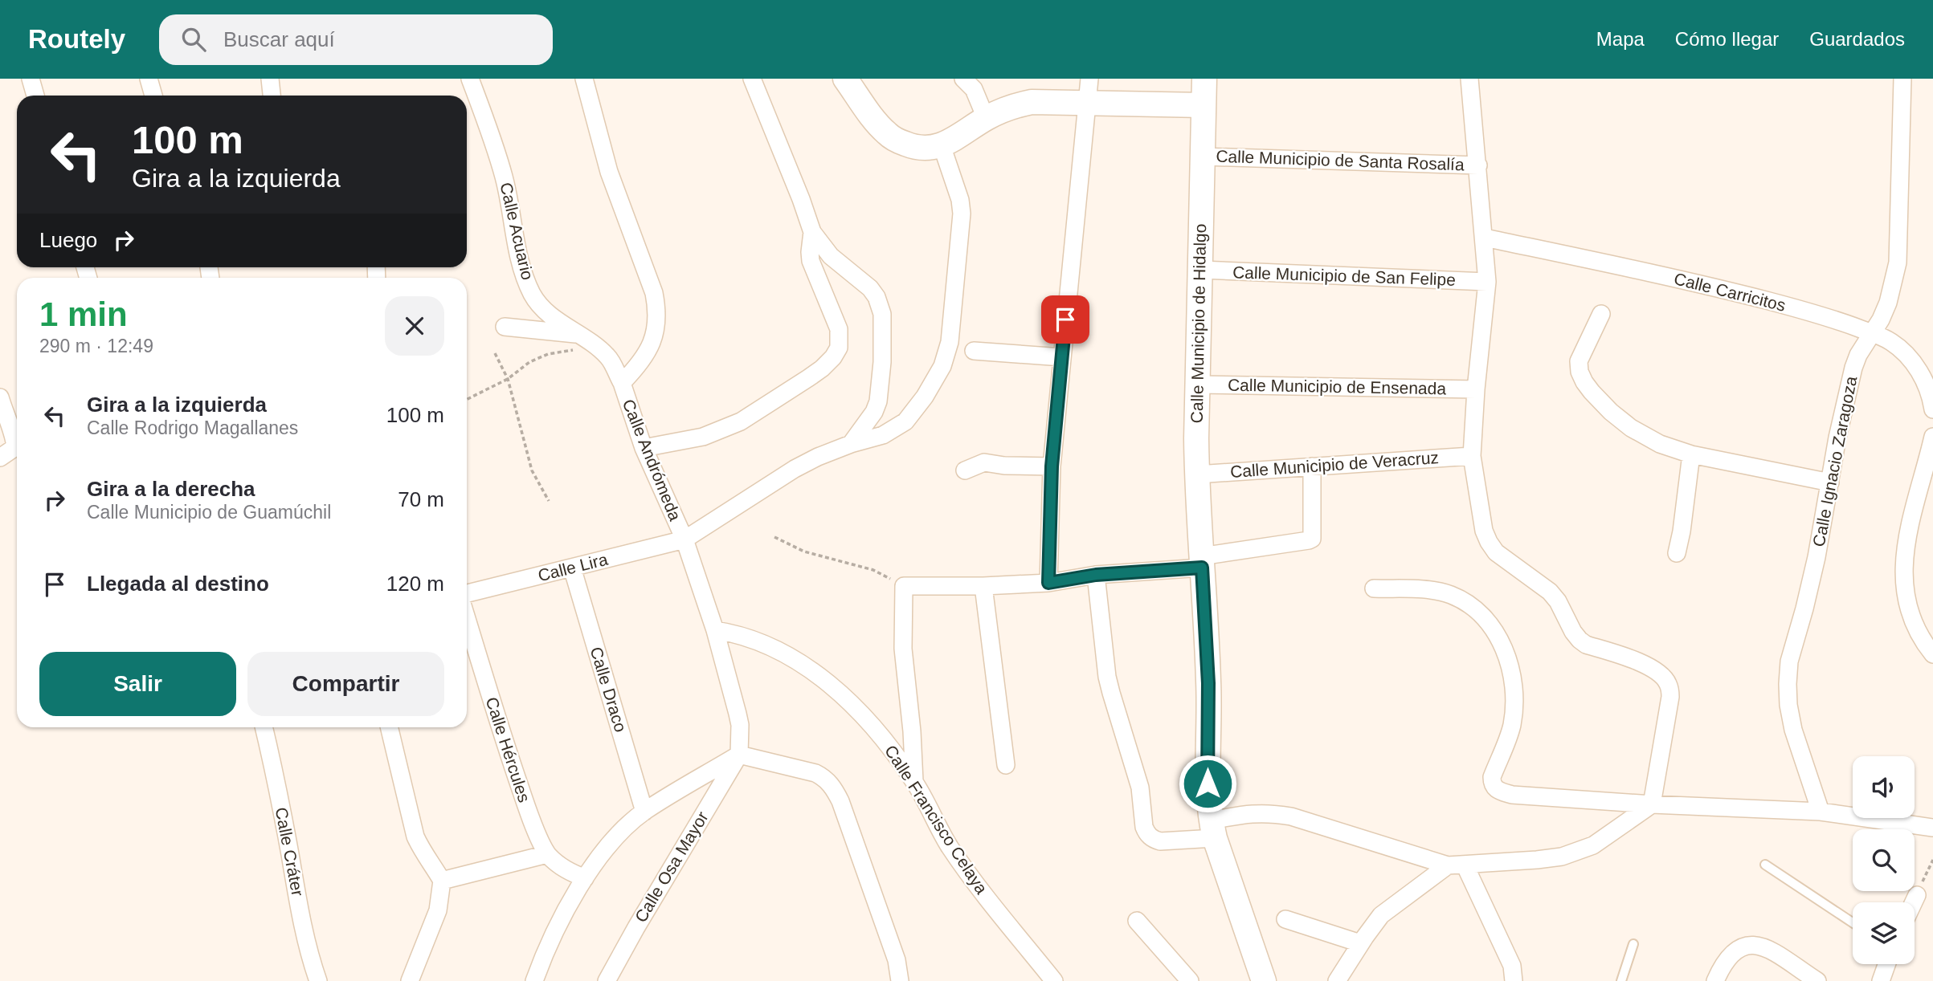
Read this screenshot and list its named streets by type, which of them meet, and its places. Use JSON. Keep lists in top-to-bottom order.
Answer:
{
  "streets": {
    "street": [
      "Calle Municipio de Santa Rosalía",
      "Calle Acuario",
      "Calle Municipio de San Felipe",
      "Calle Carricitos",
      "Calle Municipio de Hidalgo",
      "Calle Municipio de Ensenada",
      "Calle Andrómeda",
      "Calle Ignacio Zaragoza",
      "Calle Municipio de Veracruz",
      "Calle Lira",
      "Calle Draco",
      "Calle Hércules",
      "Calle Francisco Celaya",
      "Calle Cráter",
      "Calle Osa Mayor"
    ]
  },
  "crossings": [
    ["Calle Municipio de Santa Rosalía", "Calle Municipio de Hidalgo"],
    ["Calle Acuario", "Calle Andrómeda"],
    ["Calle Municipio de San Felipe", "Calle Municipio de Hidalgo"],
    ["Calle Carricitos", "Calle Ignacio Zaragoza"],
    ["Calle Municipio de Hidalgo", "Calle Municipio de Ensenada"],
    ["Calle Municipio de Hidalgo", "Calle Municipio de Veracruz"],
    ["Calle Andrómeda", "Calle Lira"],
    ["Calle Andrómeda", "Calle Francisco Celaya"],
    ["Calle Andrómeda", "Calle Osa Mayor"],
    ["Calle Lira", "Calle Draco"]
  ],
  "page": {
    "header": "Routely",
    "search": "Buscar aquí",
    "nav": ["Mapa", "Cómo llegar", "Guardados"],
    "turn": ["100 m", "Gira a la izquierda"],
    "then": "Luego",
    "heading": ["1 min", "290 m · 12:49"],
    "list": [
      {
        "name": "Gira a la izquierda",
        "note": "Calle Rodrigo Magallanes",
        "value": "100 m"
      },
      {
        "name": "Gira a la derecha",
        "note": "Calle Municipio de Guamúchil",
        "value": "70 m"
      },
      {
        "name": "Llegada al destino",
        "value": "120 m"
      }
    ],
    "buttons": ["Salir", "Compartir"]
  }
}
